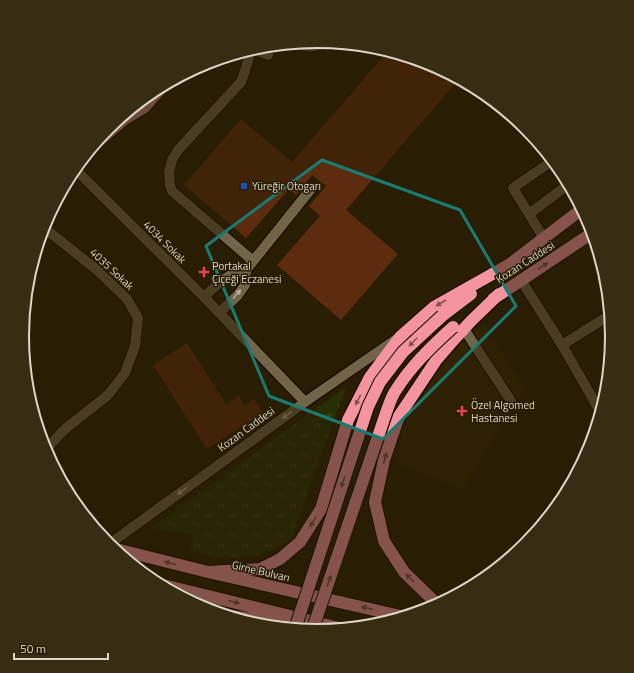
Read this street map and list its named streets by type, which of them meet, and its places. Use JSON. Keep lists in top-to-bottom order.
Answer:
{
  "streets": {
    "highway": ["Kozan Caddesi", "Girne Bulvarı"],
    "street": ["4034 Sokak", "4035 Sokak"]
  },
  "crossings": [
    ["4034 Sokak", "Kozan Caddesi"]
  ],
  "places": {
    "transit": ["Yüreğir Otogarı"],
    "health": ["Portakal Çiçeği Eczanesi", "Özel Algomed Hastanesi"]
  },
  "scale_bar": "50 m"
}
